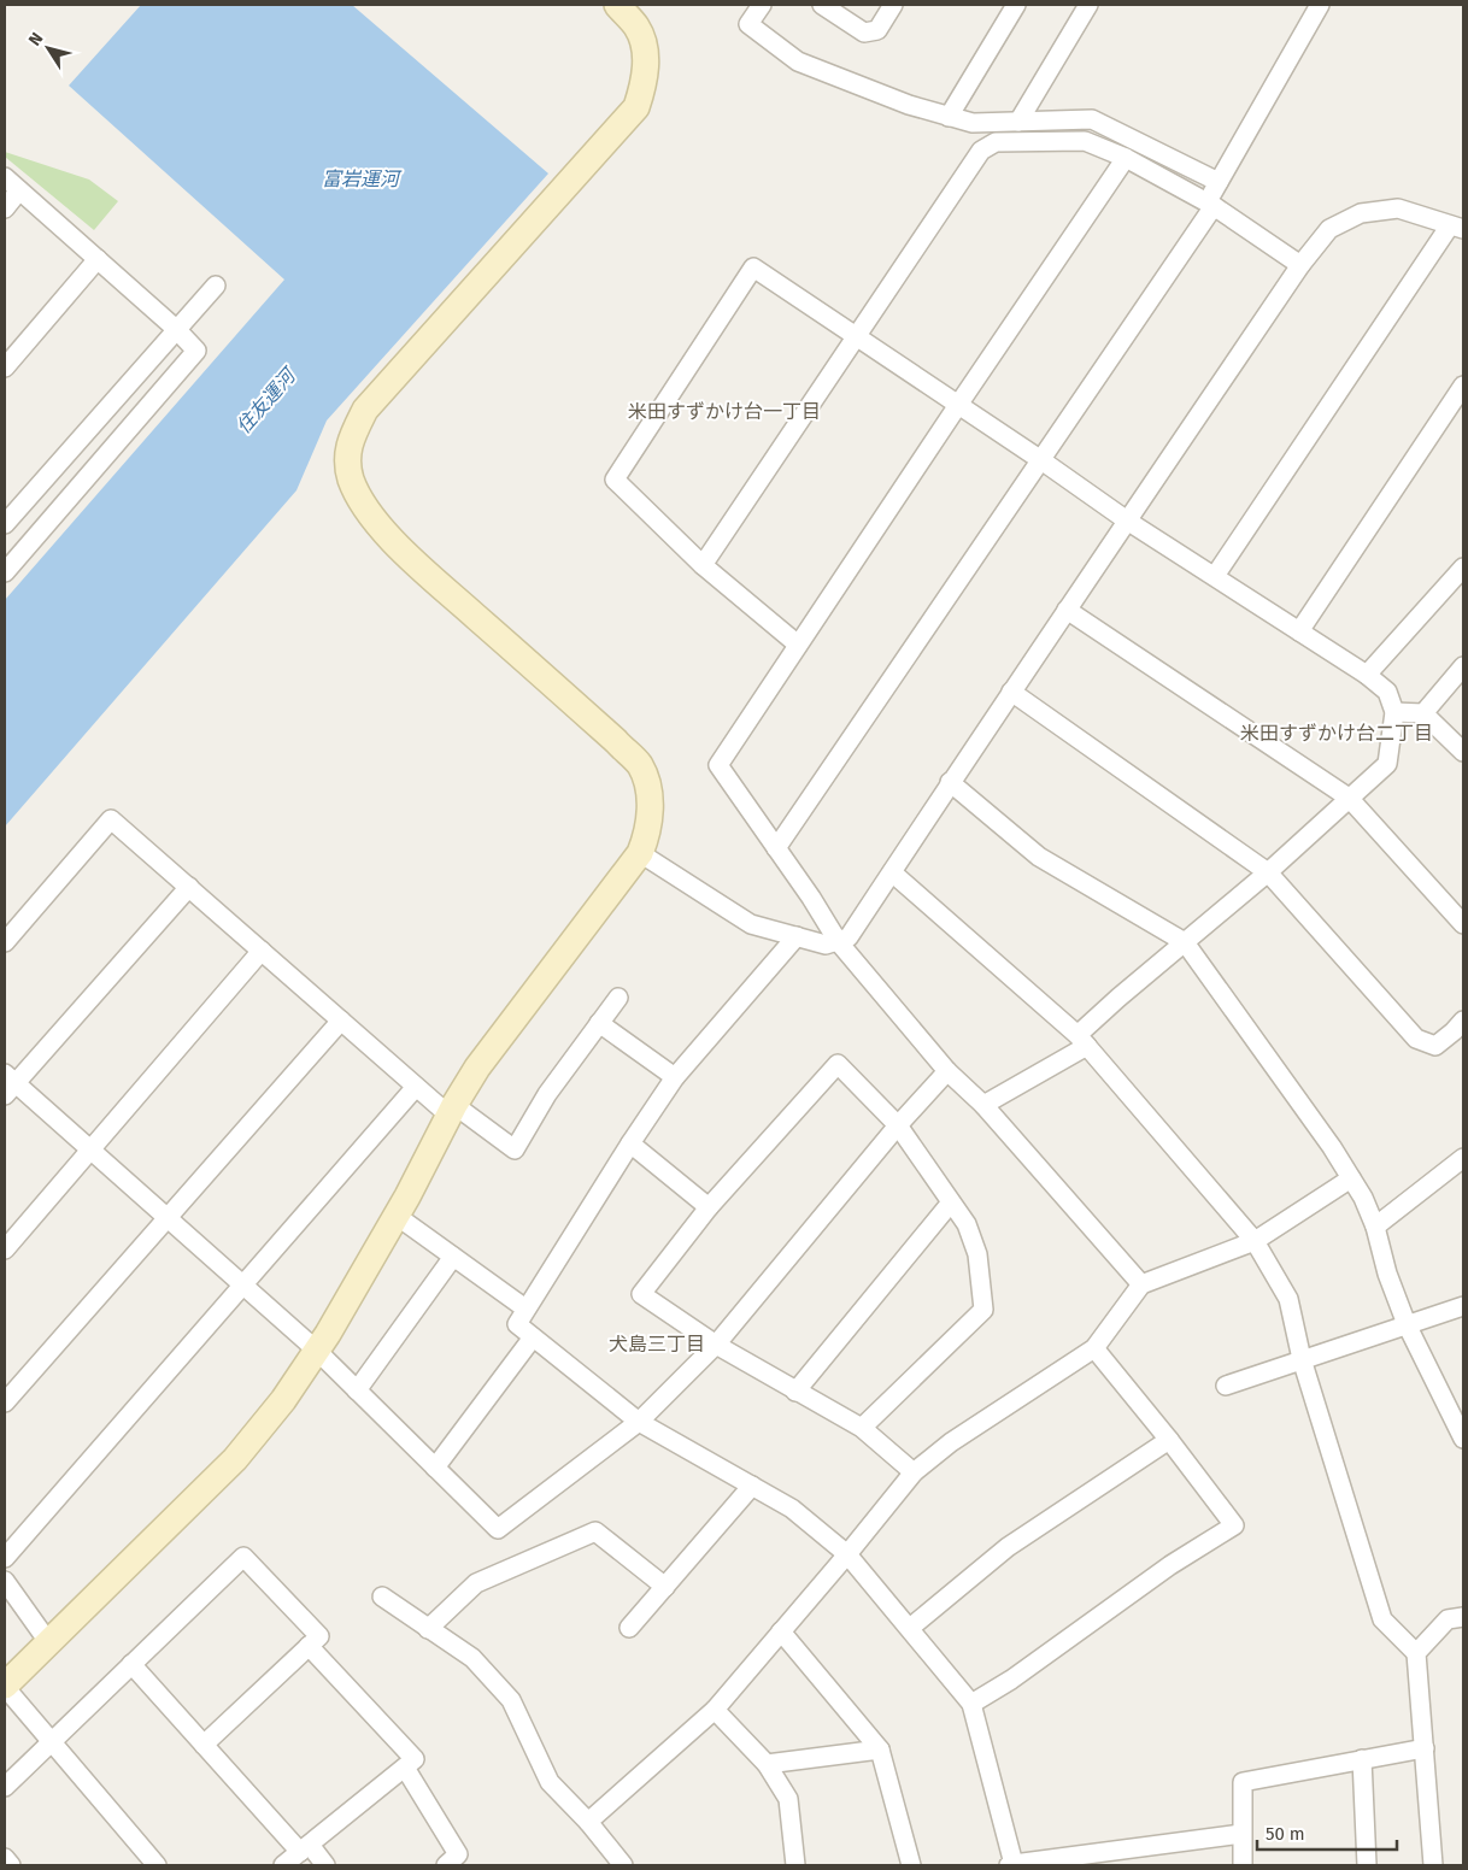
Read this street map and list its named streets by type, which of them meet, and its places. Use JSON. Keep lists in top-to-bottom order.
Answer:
{
  "districts": ["米田すずかけ台一丁目", "米田すずかけ台二丁目", "犬島三丁目"],
  "water": ["富岩運河", "住友運河"],
  "scale_bar": "50 m",
  "north": "top left"
}
